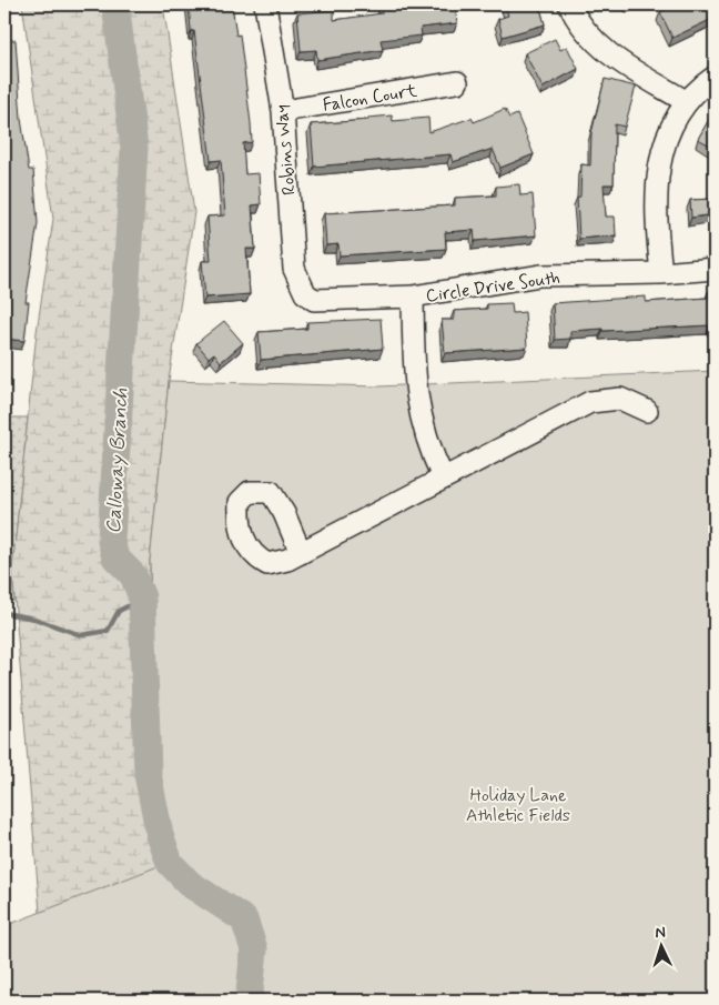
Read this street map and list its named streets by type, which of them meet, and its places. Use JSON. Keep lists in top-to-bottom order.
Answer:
{
  "streets": {
    "street": ["Falcon Court", "Robins Way", "Circle Drive South"]
  },
  "crossings": [
    ["Falcon Court", "Robins Way"],
    ["Robins Way", "Circle Drive South"]
  ],
  "water": ["Calloway Branch"],
  "parks": ["Holiday Lane Athletic Fields"],
  "north": "top"
}
